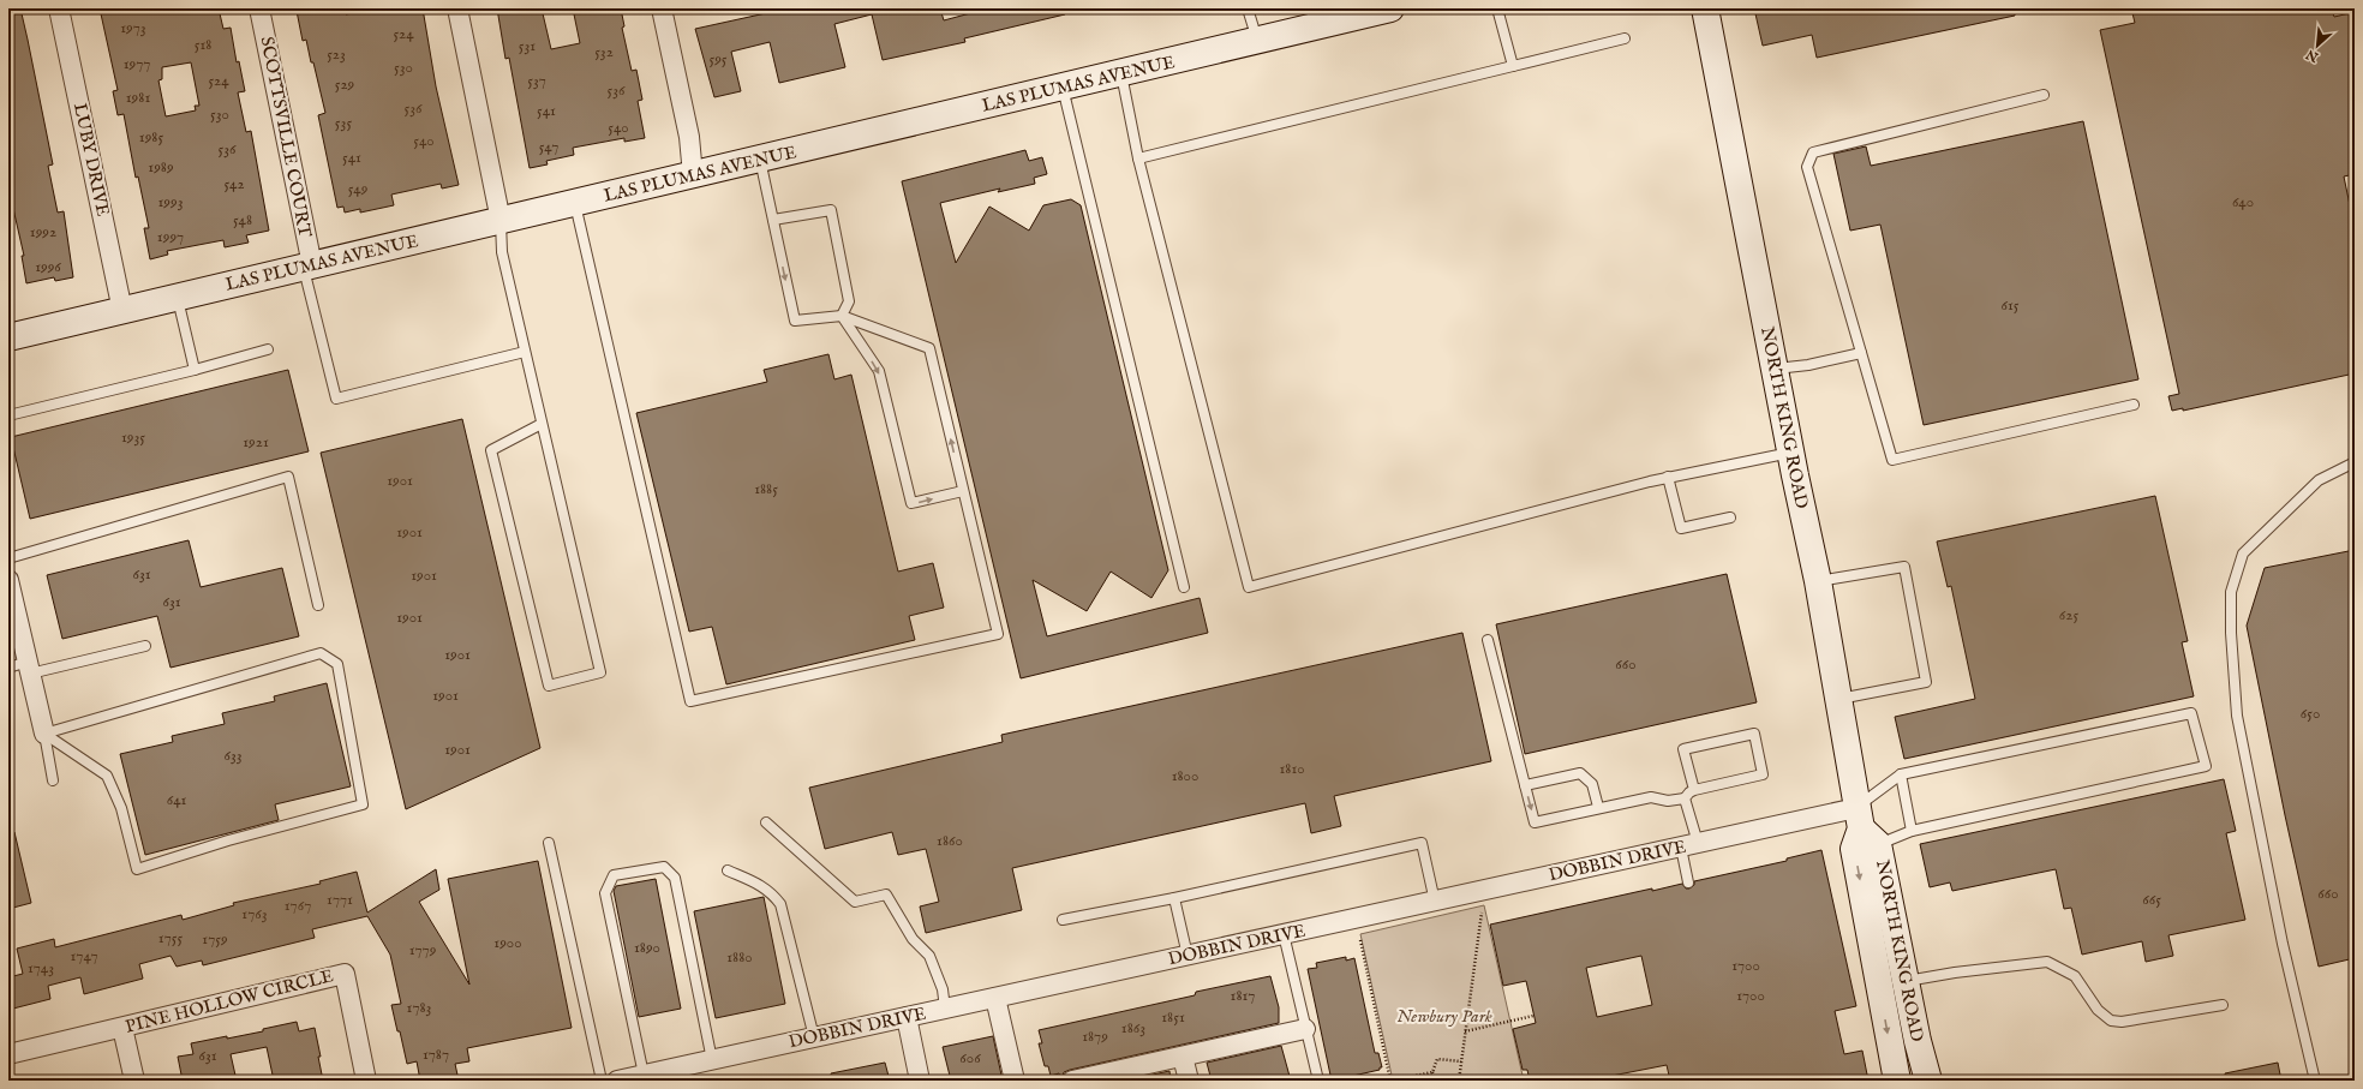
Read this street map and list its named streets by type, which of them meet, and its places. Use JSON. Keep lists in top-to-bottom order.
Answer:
{
  "streets": {
    "street": [
      "LAS PLUMAS AVENUE",
      "SCOTTSVILLE COURT",
      "LUBY DRIVE",
      "NORTH KING ROAD",
      "DOBBIN DRIVE",
      "PINE HOLLOW CIRCLE"
    ]
  },
  "crossings": [
    ["LAS PLUMAS AVENUE", "SCOTTSVILLE COURT"],
    ["LAS PLUMAS AVENUE", "LUBY DRIVE"],
    ["NORTH KING ROAD", "DOBBIN DRIVE"]
  ],
  "parks": ["Newbury Park"],
  "house_numbers": [
    "1973",
    "524",
    "518",
    "531",
    "532",
    "523",
    "595",
    "1977",
    "530",
    "524",
    "537",
    "529",
    "536",
    "1981",
    "536",
    "541",
    "530",
    "535",
    "540",
    "1985",
    "540",
    "547",
    "536",
    "541",
    "1989",
    "542",
    "549",
    "1993",
    "640",
    "548",
    "1992",
    "1997",
    "1996",
    "615",
    "1935",
    "1921",
    "1901",
    "1885",
    "1901",
    "631",
    "1901",
    "631",
    "625",
    "1901",
    "1901",
    "660",
    "1901",
    "650",
    "1901",
    "633",
    "1810",
    "1800",
    "641",
    "1860",
    "660",
    "1771",
    "665",
    "1767",
    "1763",
    "1755",
    "1759",
    "1900",
    "1890",
    "1779",
    "1747",
    "1880",
    "1700",
    "1743",
    "1817",
    "1700",
    "1783",
    "1851",
    "1863",
    "1879",
    "1787",
    "631",
    "606"
  ],
  "north": "bottom left"
}
